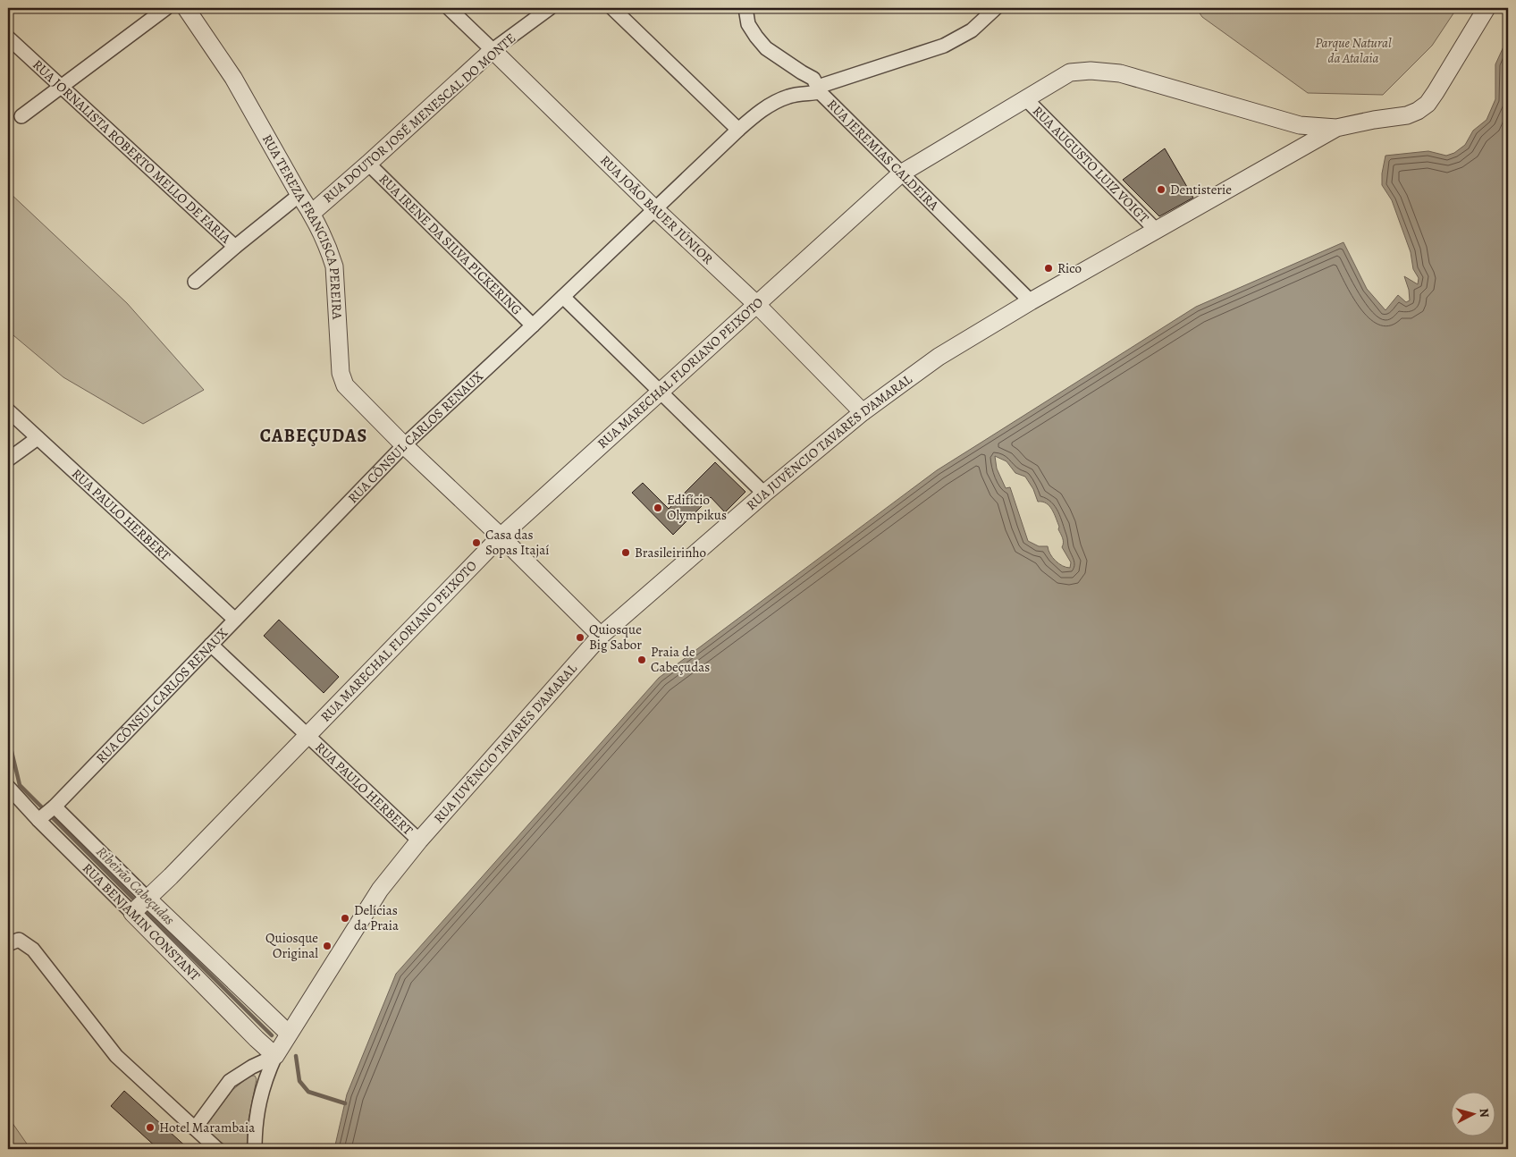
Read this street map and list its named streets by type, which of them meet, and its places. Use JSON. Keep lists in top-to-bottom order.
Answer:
{
  "streets": {
    "street": [
      "RUA DOUTOR JOSÉ MENESCAL DO MONTE",
      "RUA JORNALISTA ROBERTO MELLO DE FARIA",
      "RUA JEREMIAS CALDEIRA",
      "RUA AUGUSTO LUIZ VOIGT",
      "RUA JOÃO BAUER JÚNIOR",
      "RUA TEREZA FRANCISCA PEREIRA",
      "RUA IRENE DA SILVA PICKERING",
      "RUA MARECHAL FLORIANO PEIXOTO",
      "RUA CÔNSUL CARLOS RENAUX",
      "RUA JUVÊNCIO TAVARES D'AMARAL",
      "RUA PAULO HERBERT",
      "RUA BENJAMIN CONSTANT"
    ]
  },
  "crossings": [
    ["RUA DOUTOR JOSÉ MENESCAL DO MONTE", "RUA JOÃO BAUER JÚNIOR"],
    ["RUA DOUTOR JOSÉ MENESCAL DO MONTE", "RUA TEREZA FRANCISCA PEREIRA"],
    ["RUA DOUTOR JOSÉ MENESCAL DO MONTE", "RUA IRENE DA SILVA PICKERING"],
    ["RUA JEREMIAS CALDEIRA", "RUA MARECHAL FLORIANO PEIXOTO"],
    ["RUA JEREMIAS CALDEIRA", "RUA CÔNSUL CARLOS RENAUX"],
    ["RUA JEREMIAS CALDEIRA", "RUA JUVÊNCIO TAVARES D'AMARAL"],
    ["RUA AUGUSTO LUIZ VOIGT", "RUA MARECHAL FLORIANO PEIXOTO"],
    ["RUA AUGUSTO LUIZ VOIGT", "RUA JUVÊNCIO TAVARES D'AMARAL"],
    ["RUA JOÃO BAUER JÚNIOR", "RUA MARECHAL FLORIANO PEIXOTO"],
    ["RUA JOÃO BAUER JÚNIOR", "RUA CÔNSUL CARLOS RENAUX"],
    ["RUA JOÃO BAUER JÚNIOR", "RUA JUVÊNCIO TAVARES D'AMARAL"],
    ["RUA TEREZA FRANCISCA PEREIRA", "RUA MARECHAL FLORIANO PEIXOTO"],
    ["RUA TEREZA FRANCISCA PEREIRA", "RUA CÔNSUL CARLOS RENAUX"],
    ["RUA TEREZA FRANCISCA PEREIRA", "RUA JUVÊNCIO TAVARES D'AMARAL"],
    ["RUA IRENE DA SILVA PICKERING", "RUA CÔNSUL CARLOS RENAUX"],
    ["RUA MARECHAL FLORIANO PEIXOTO", "RUA JUVÊNCIO TAVARES D'AMARAL"],
    ["RUA MARECHAL FLORIANO PEIXOTO", "RUA PAULO HERBERT"],
    ["RUA MARECHAL FLORIANO PEIXOTO", "RUA BENJAMIN CONSTANT"],
    ["RUA CÔNSUL CARLOS RENAUX", "RUA PAULO HERBERT"],
    ["RUA CÔNSUL CARLOS RENAUX", "RUA BENJAMIN CONSTANT"],
    ["RUA JUVÊNCIO TAVARES D'AMARAL", "RUA PAULO HERBERT"],
    ["RUA JUVÊNCIO TAVARES D'AMARAL", "RUA BENJAMIN CONSTANT"]
  ],
  "districts": ["CABEÇUDAS"],
  "water": ["Ribeirão Cabeçudas"],
  "parks": ["Parque Natural da Atalaia"],
  "places": [
    "Dentisterie",
    "Rico",
    "Edifício Olympikus",
    "Casa das Sopas Itajaí",
    "Brasileirinho",
    "Quiosque Big Sabor",
    "Praia de Cabeçudas",
    "Delícias da Praia",
    "Quiosque Original",
    "Hotel Marambaia"
  ],
  "north": "right"
}
